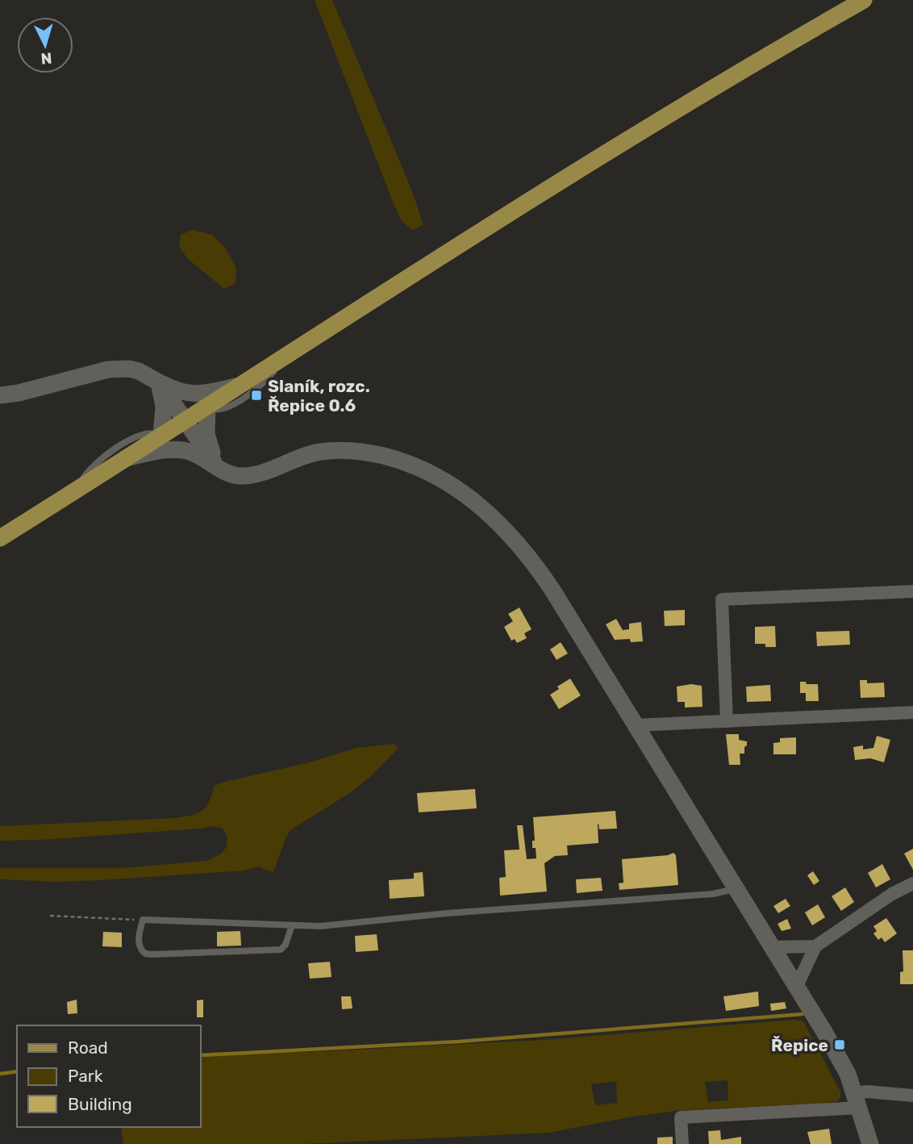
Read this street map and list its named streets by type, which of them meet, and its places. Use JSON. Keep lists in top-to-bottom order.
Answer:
{
  "places": {
    "transit": ["Slaník, rozc. Řepice 0.6", "Řepice"]
  },
  "legend": ["Road", "Park", "Building"],
  "north": "bottom"
}
